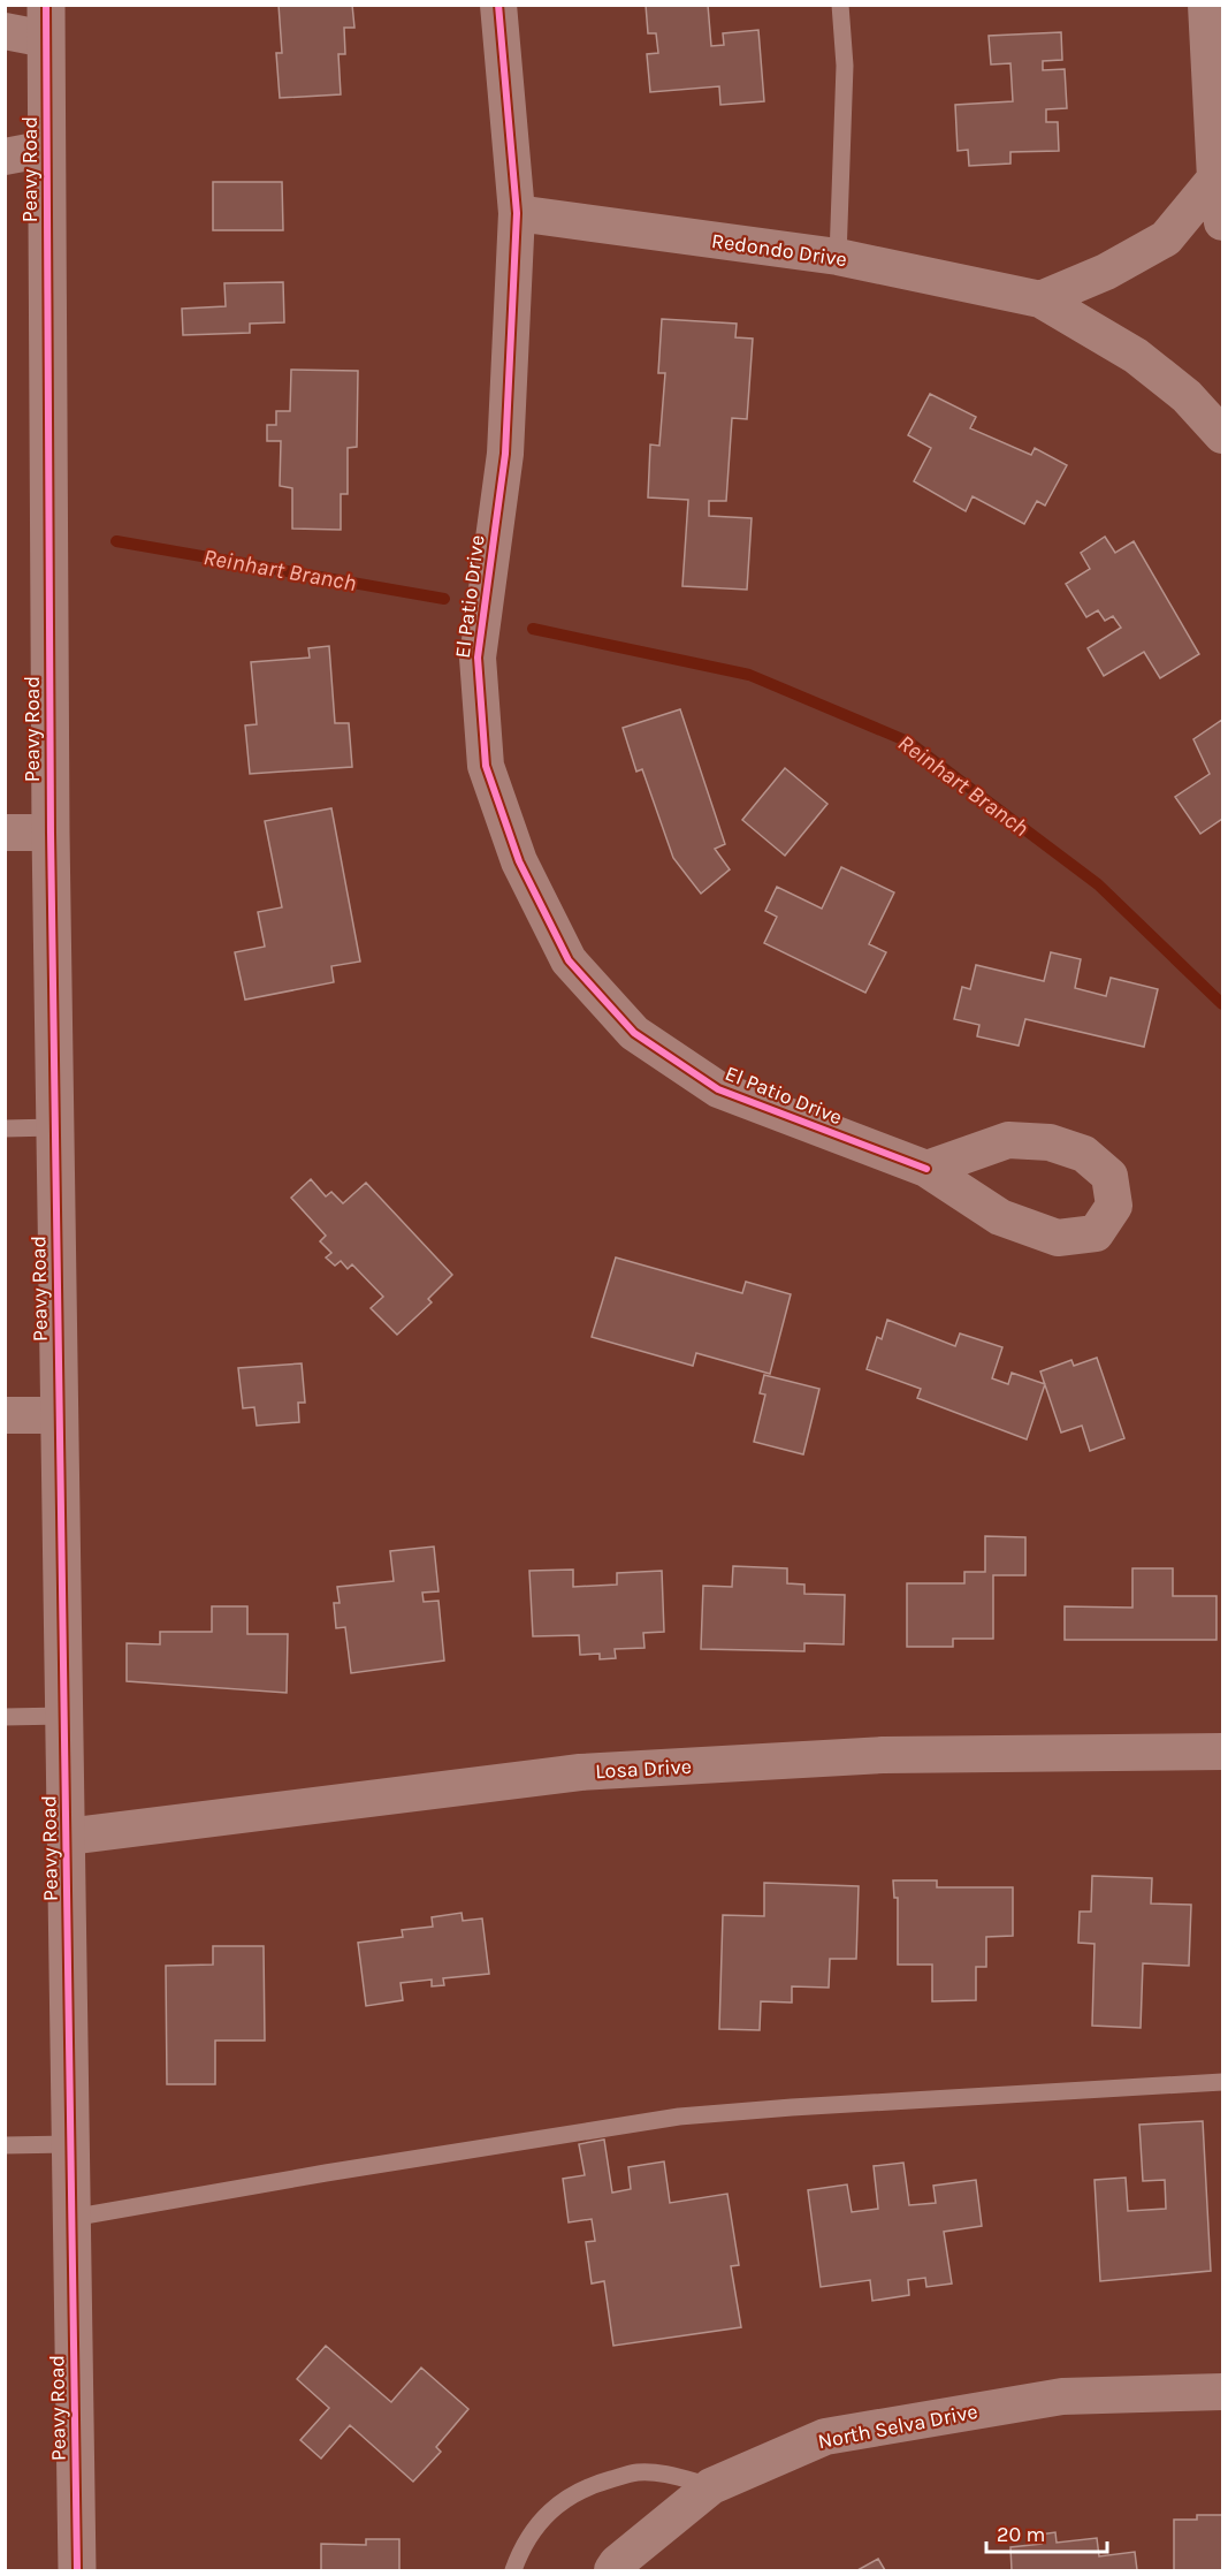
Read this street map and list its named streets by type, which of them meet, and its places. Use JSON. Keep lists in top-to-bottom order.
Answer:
{
  "streets": {
    "street": [
      "Peavy Road",
      "Redondo Drive",
      "El Patio Drive",
      "Losa Drive",
      "North Selva Drive"
    ]
  },
  "crossings": [
    ["Peavy Road", "Losa Drive"],
    ["Redondo Drive", "El Patio Drive"]
  ],
  "water": ["Reinhart Branch"],
  "scale_bar": "20 m"
}
